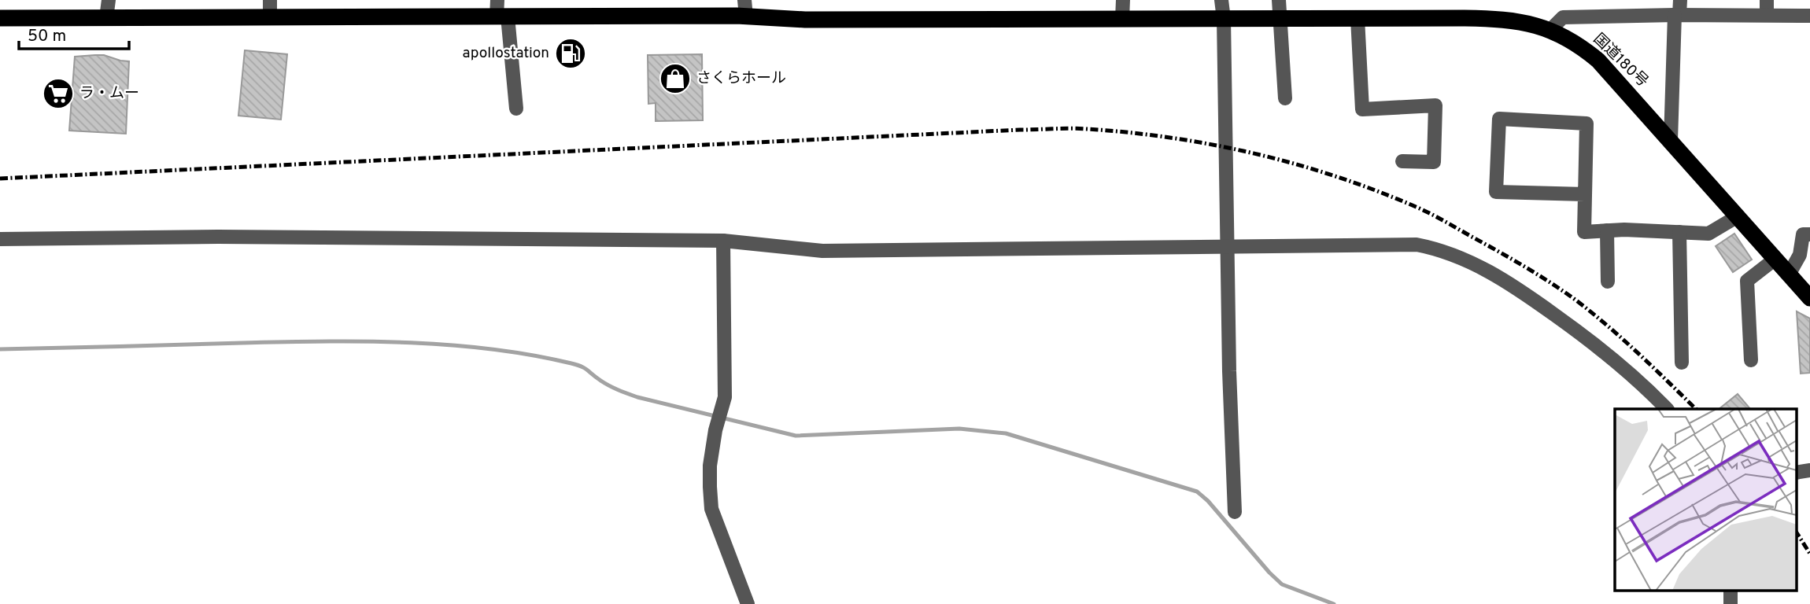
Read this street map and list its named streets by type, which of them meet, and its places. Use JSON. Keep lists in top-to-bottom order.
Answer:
{
  "streets": {
    "highway": ["国道180号"]
  },
  "places": {
    "fuel station": ["apollostation"],
    "shop": ["さくらホール"],
    "supermarket": ["ラ・ムー"]
  },
  "scale_bar": "50 m"
}
